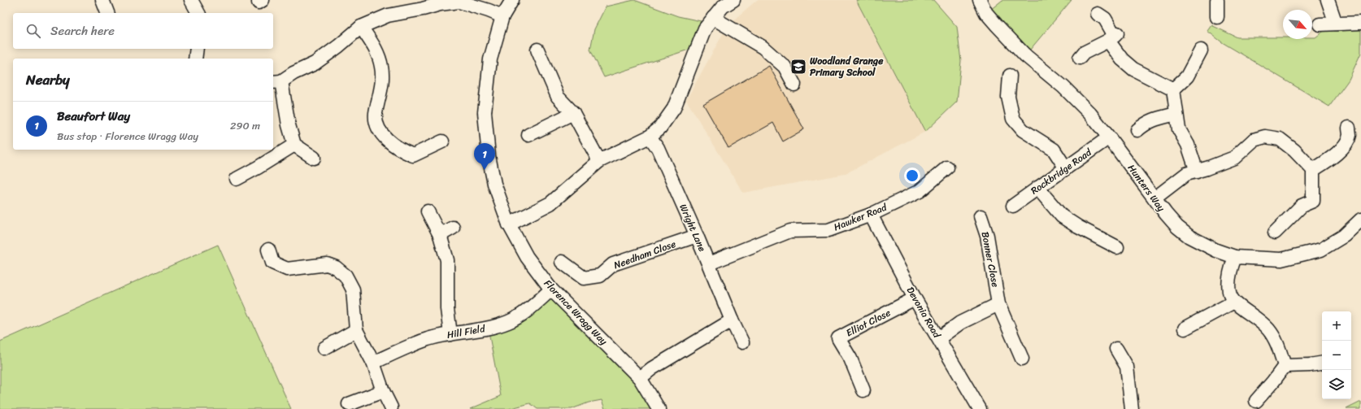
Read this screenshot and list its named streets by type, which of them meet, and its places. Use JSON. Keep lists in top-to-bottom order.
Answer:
{
  "streets": {
    "street": [
      "Rockbridge Road",
      "Hunters Way",
      "Hawker Road",
      "Wright Lane",
      "Needham Close",
      "Bonner Close",
      "Florence Wragg Way",
      "Devonia Road",
      "Elliot Close",
      "Hill Field"
    ]
  },
  "crossings": [
    ["Rockbridge Road", "Hunters Way"],
    ["Hawker Road", "Wright Lane"],
    ["Hawker Road", "Devonia Road"],
    ["Wright Lane", "Needham Close"],
    ["Florence Wragg Way", "Hill Field"],
    ["Devonia Road", "Elliot Close"]
  ],
  "places": {
    "school or university": ["Woodland Grange Primary School"]
  },
  "north": "bottom right",
  "page": {
    "search": "Search here",
    "heading": "Nearby",
    "list": [
      {
        "mark": "1",
        "name": "Beaufort Way",
        "note": "Bus stop · Florence Wragg Way",
        "value": "290 m"
      }
    ],
    "pins": "1",
    "map_buttons": ["+", "−"]
  }
}
